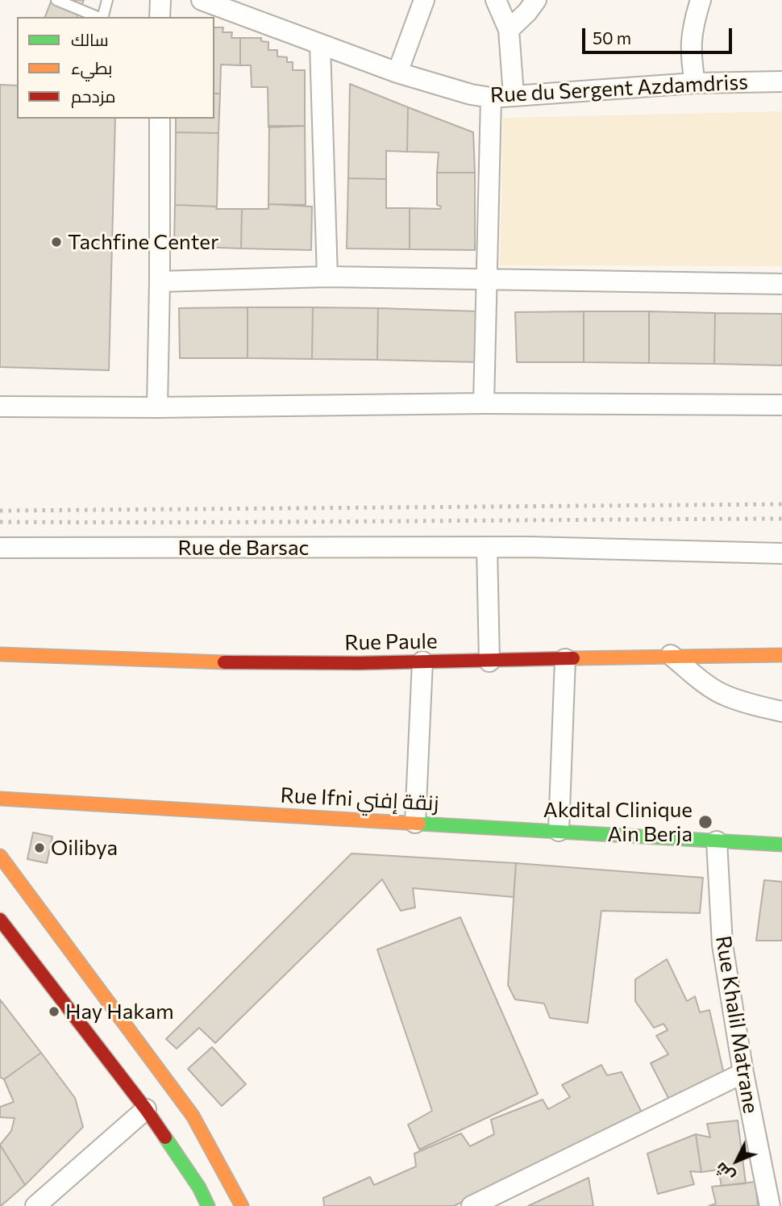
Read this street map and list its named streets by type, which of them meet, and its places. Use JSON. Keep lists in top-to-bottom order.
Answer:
{
  "streets": {
    "street": [
      "Rue du Sergent Azdamdriss",
      "Rue de Barsac",
      "Rue Paule",
      "Rue Ifni زنقة إفني",
      "Rue Khalil Matrane"
    ]
  },
  "crossings": [
    ["Rue Ifni زنقة إفني", "Rue Khalil Matrane"]
  ],
  "places": [
    "Tachfine Center",
    "Akdital Clinique Ain Berja",
    "Oilibya",
    "Hay Hakam"
  ],
  "legend": ["سالك", "بطيء", "مزدحم"],
  "scale_bar": "50 m",
  "north": "bottom left"
}
